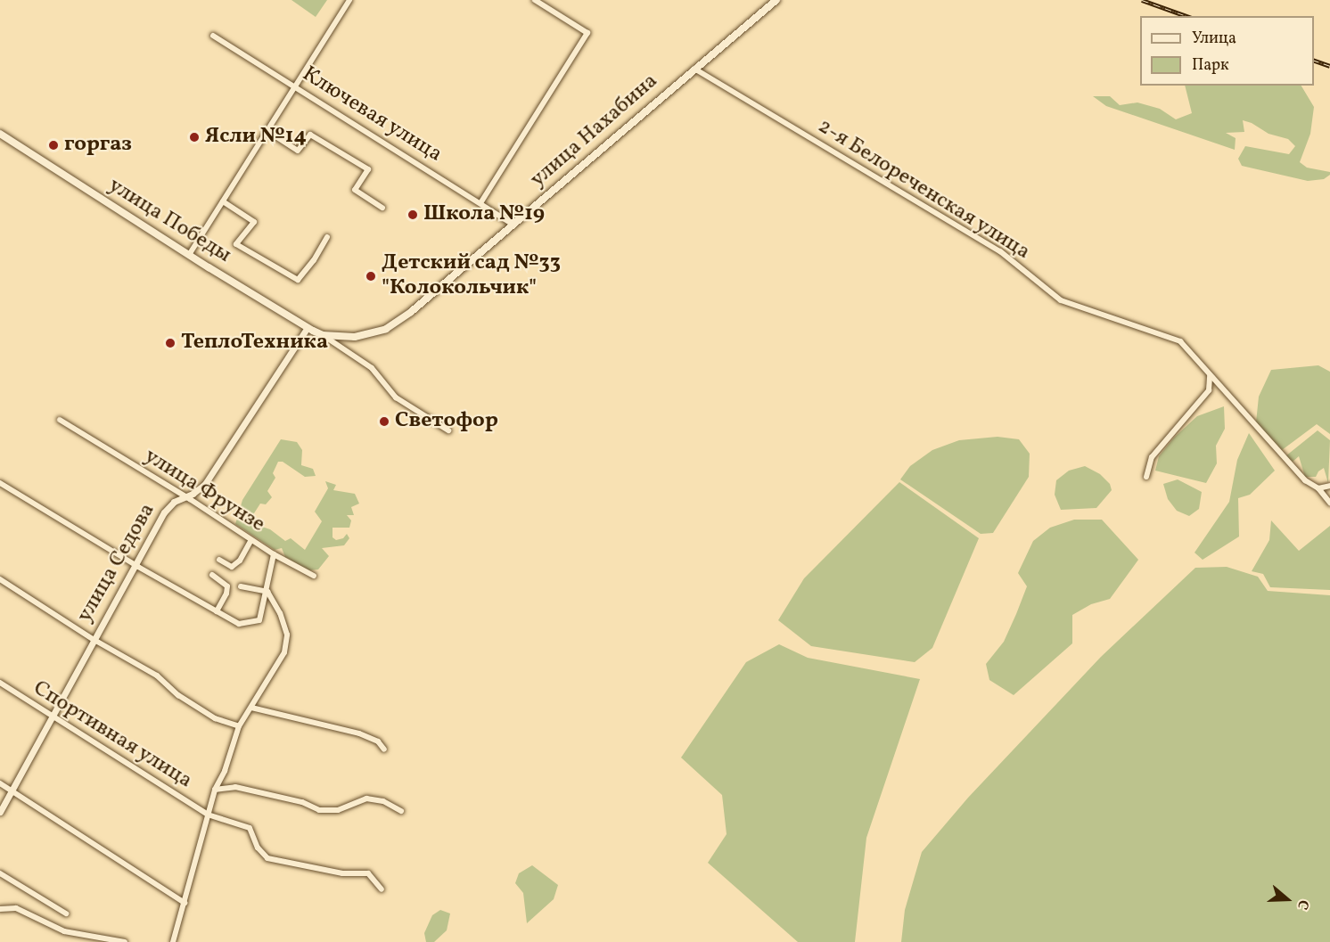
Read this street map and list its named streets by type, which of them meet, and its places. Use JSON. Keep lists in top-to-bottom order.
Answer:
{
  "streets": {
    "main road": ["улица Нахабина", "улица Победы"],
    "street": [
      "Ключевая улица",
      "2-я Белореченская улица",
      "улица Фрунзе",
      "улица Седова",
      "Спортивная улица"
    ]
  },
  "crossings": [
    ["Ключевая улица", "улица Нахабина"],
    ["улица Нахабина", "2-я Белореченская улица"],
    ["улица Нахабина", "улица Победы"],
    ["улица Победы", "улица Седова"],
    ["улица Фрунзе", "улица Седова"],
    ["улица Седова", "Спортивная улица"]
  ],
  "places": [
    "Ясли №14",
    "горгаз",
    "Школа №19",
    "Детский сад №33 \"Колокольчик\"",
    "ТеплоТехника",
    "Светофор"
  ],
  "legend": ["Улица", "Парк"],
  "north": "right"
}
